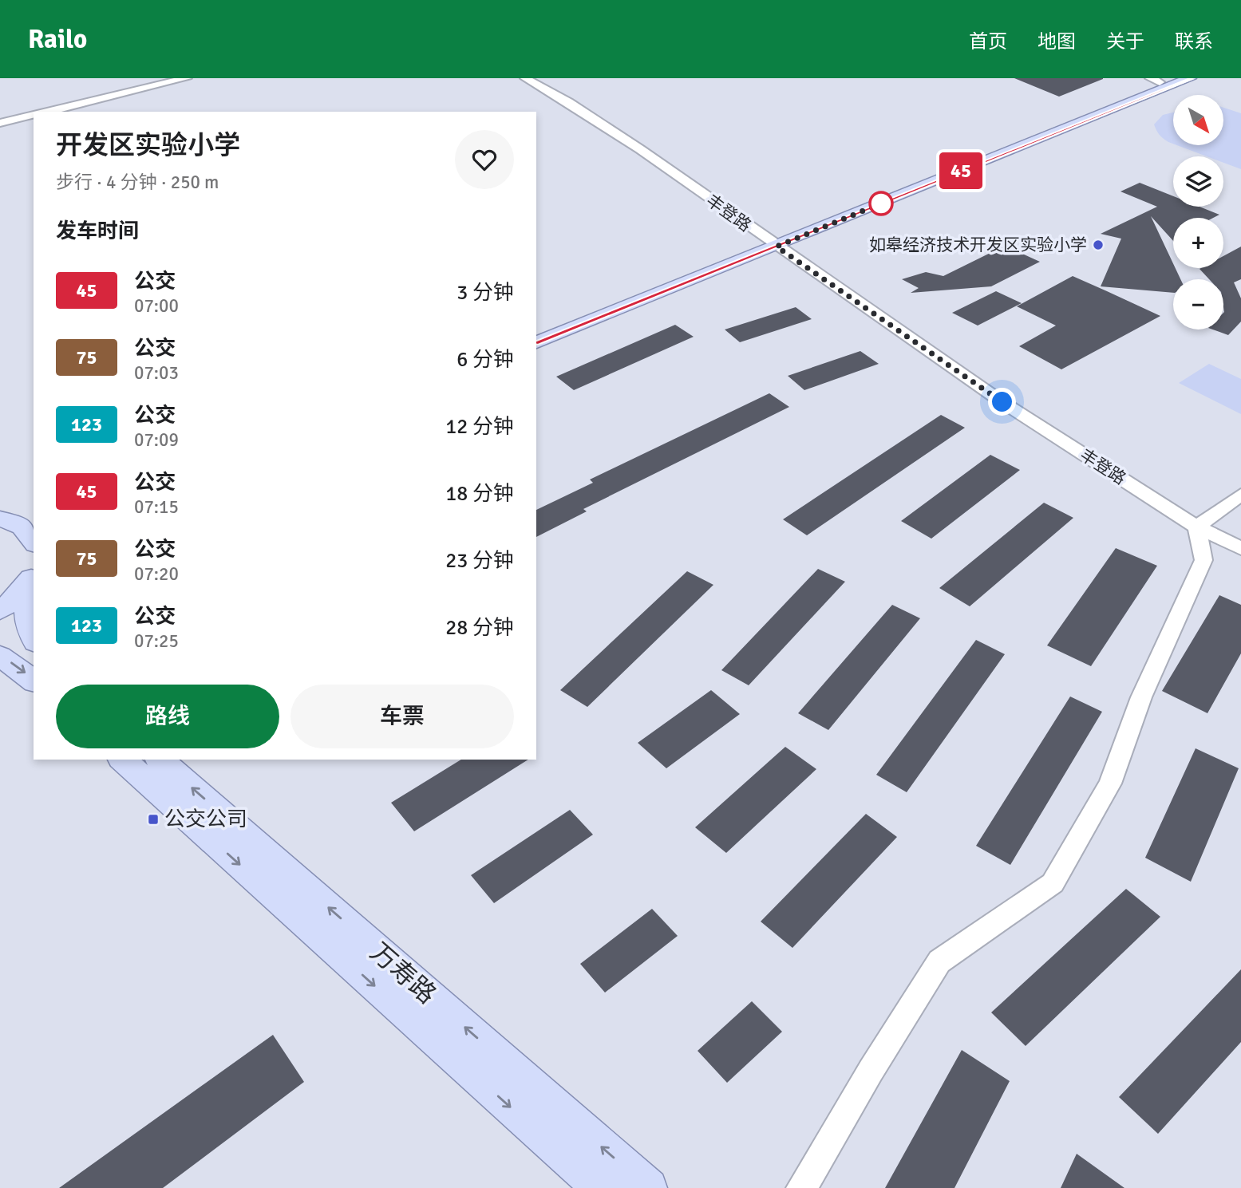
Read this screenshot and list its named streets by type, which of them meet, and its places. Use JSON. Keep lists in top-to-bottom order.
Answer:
{
  "streets": {
    "main road": ["万寿路"],
    "street": ["丰登路"]
  },
  "places": {
    "other": ["如皋经济技术开发区实验小学"],
    "transit": ["公交公司"]
  },
  "lines": ["bus line 45"],
  "north": "bottom right",
  "page": {
    "header": "Railo",
    "nav": [
      "首页",
      "地图",
      "关于",
      "联系"
    ],
    "on_map": "45",
    "map_buttons": ["+", "−"],
    "heading": [
      ["开发区实验小学", "步行 · 4 分钟 · 250 m"],
      "发车时间"
    ],
    "list": [
      {
        "mark": "45",
        "name": "公交",
        "note": "07:00",
        "value": "3 分钟"
      },
      {
        "mark": "75",
        "name": "公交",
        "note": "07:03",
        "value": "6 分钟"
      },
      {
        "mark": "123",
        "name": "公交",
        "note": "07:09",
        "value": "12 分钟"
      },
      {
        "mark": "45",
        "name": "公交",
        "note": "07:15",
        "value": "18 分钟"
      },
      {
        "mark": "75",
        "name": "公交",
        "note": "07:20",
        "value": "23 分钟"
      },
      {
        "mark": "123",
        "name": "公交",
        "note": "07:25",
        "value": "28 分钟"
      }
    ],
    "buttons": ["路线", "车票"]
  }
}
